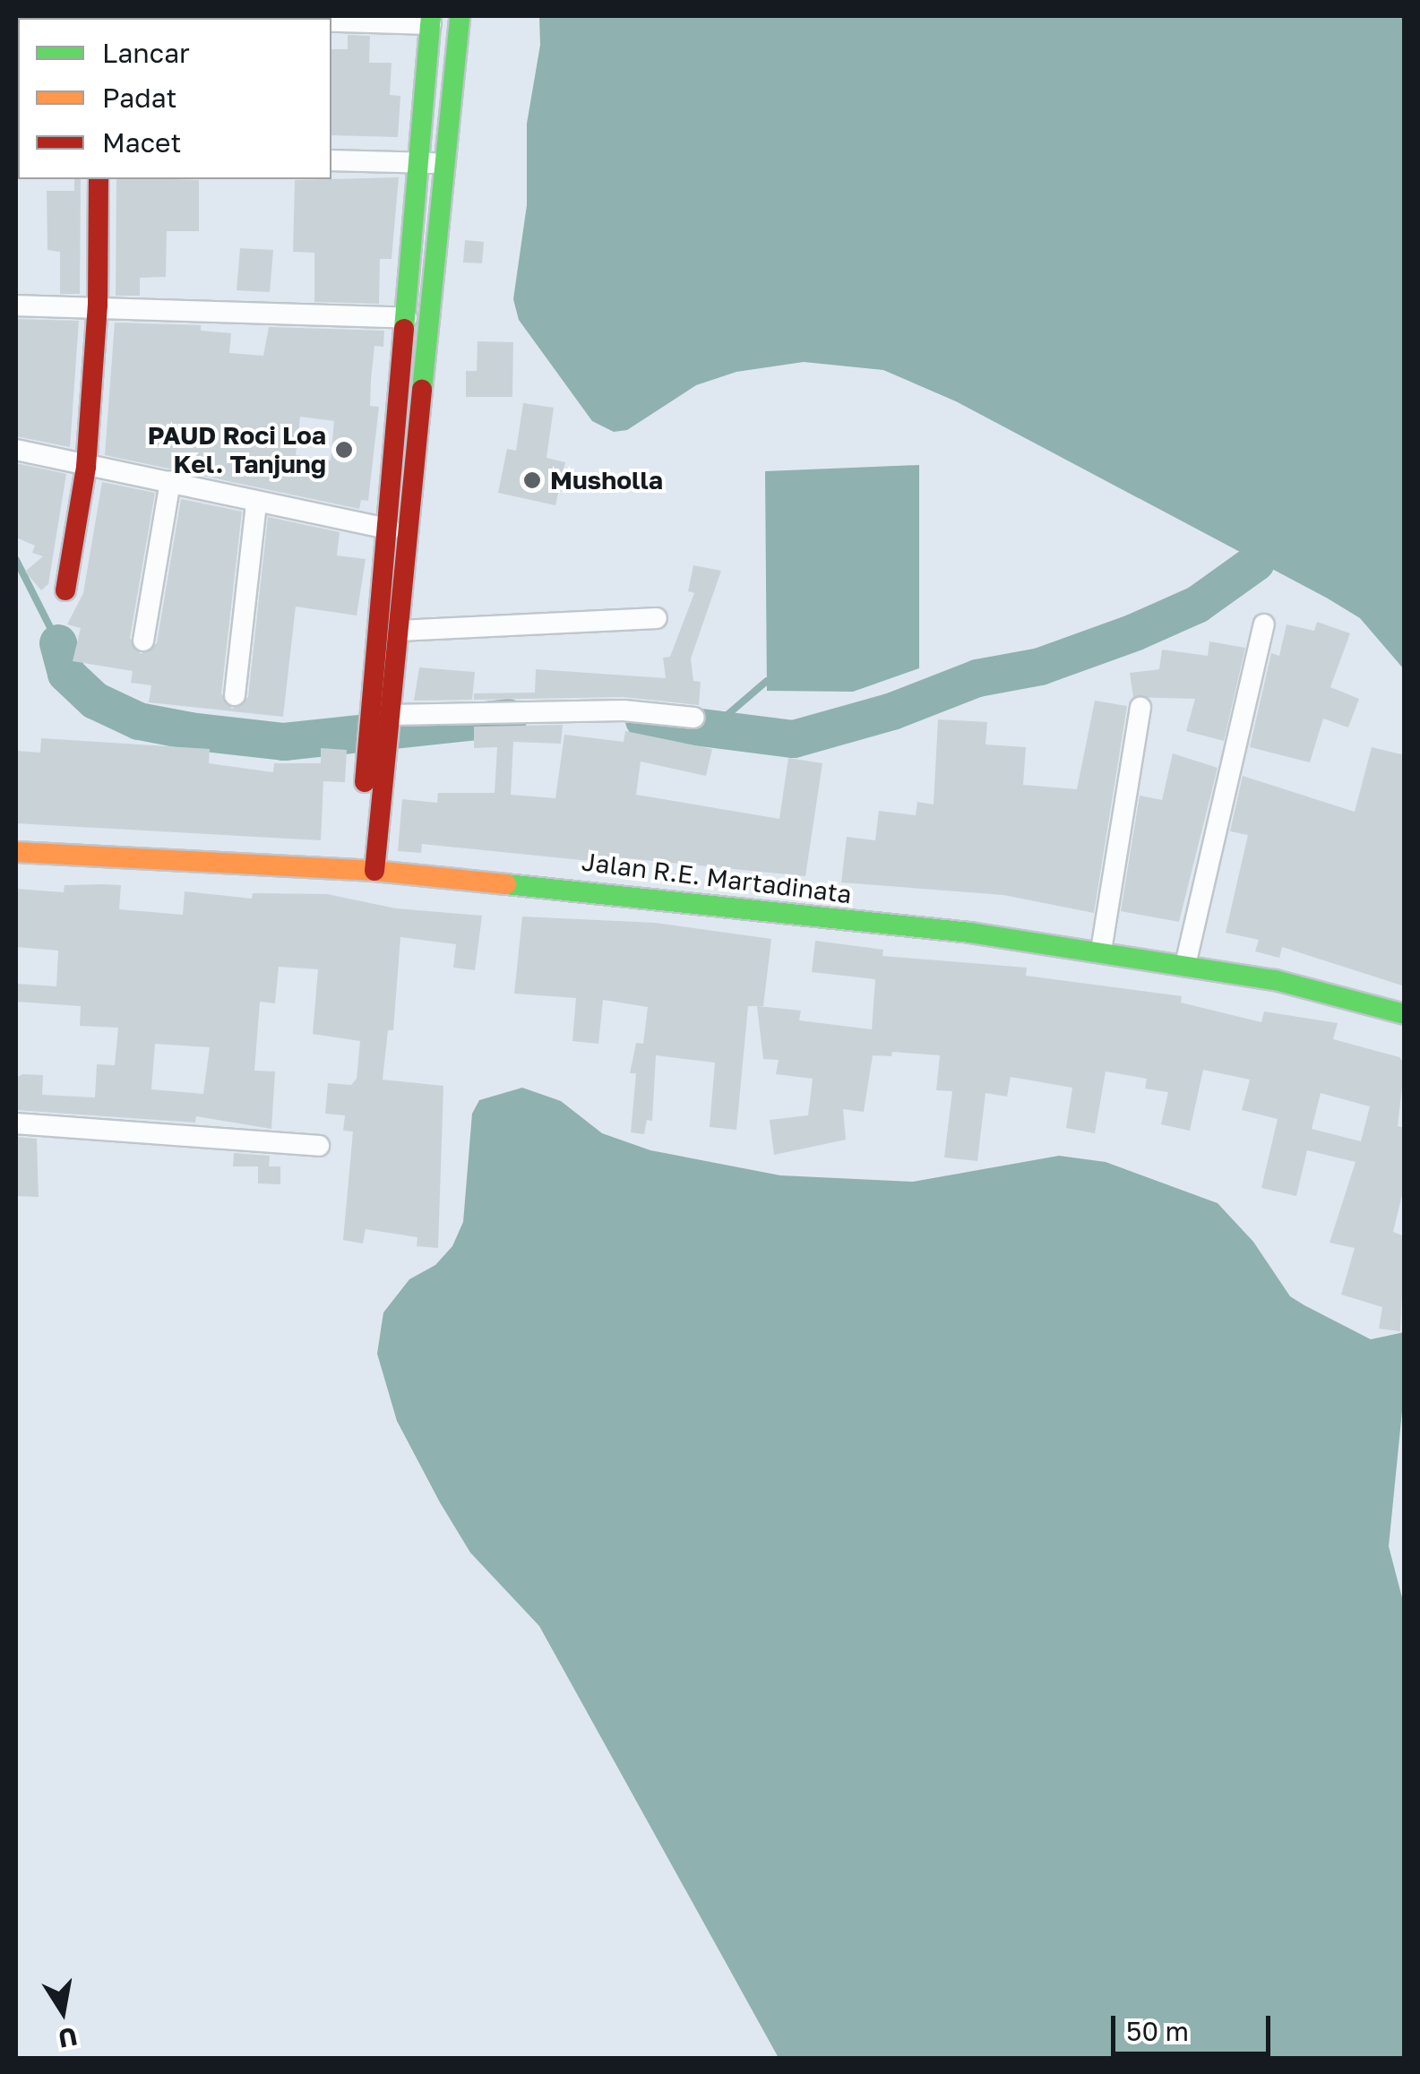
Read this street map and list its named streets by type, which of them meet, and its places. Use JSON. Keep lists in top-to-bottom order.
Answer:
{
  "streets": {
    "main road": ["Jalan R.E. Martadinata"]
  },
  "places": ["PAUD Roci Loa Kel. Tanjung", "Musholla"],
  "legend": ["Lancar", "Padat", "Macet"],
  "scale_bar": "50 m",
  "north": "bottom"
}
